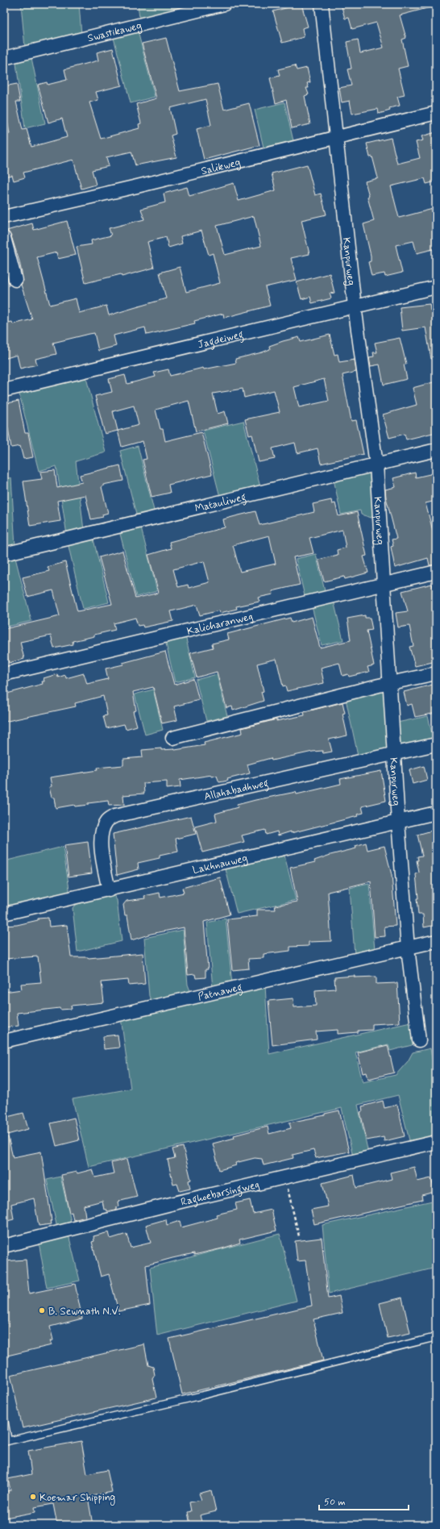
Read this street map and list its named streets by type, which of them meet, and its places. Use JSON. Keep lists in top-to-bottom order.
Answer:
{
  "streets": {
    "street": [
      "Swastikaweg",
      "Salikweg",
      "Kanpurweg",
      "Jagdeiweg",
      "Matauliweg",
      "Kalicharanweg",
      "Allahabadhweg",
      "Lakhnauweg",
      "Patnaweg",
      "Raghoebarsingweg"
    ]
  },
  "crossings": [
    ["Salikweg", "Kanpurweg"],
    ["Kanpurweg", "Jagdeiweg"],
    ["Kanpurweg", "Matauliweg"],
    ["Kanpurweg", "Kalicharanweg"],
    ["Kanpurweg", "Allahabadhweg"],
    ["Kanpurweg", "Lakhnauweg"],
    ["Kanpurweg", "Patnaweg"],
    ["Allahabadhweg", "Lakhnauweg"]
  ],
  "places": ["B. Sewnath N.V.", "Koemar Shipping"],
  "scale_bar": "50 m"
}
